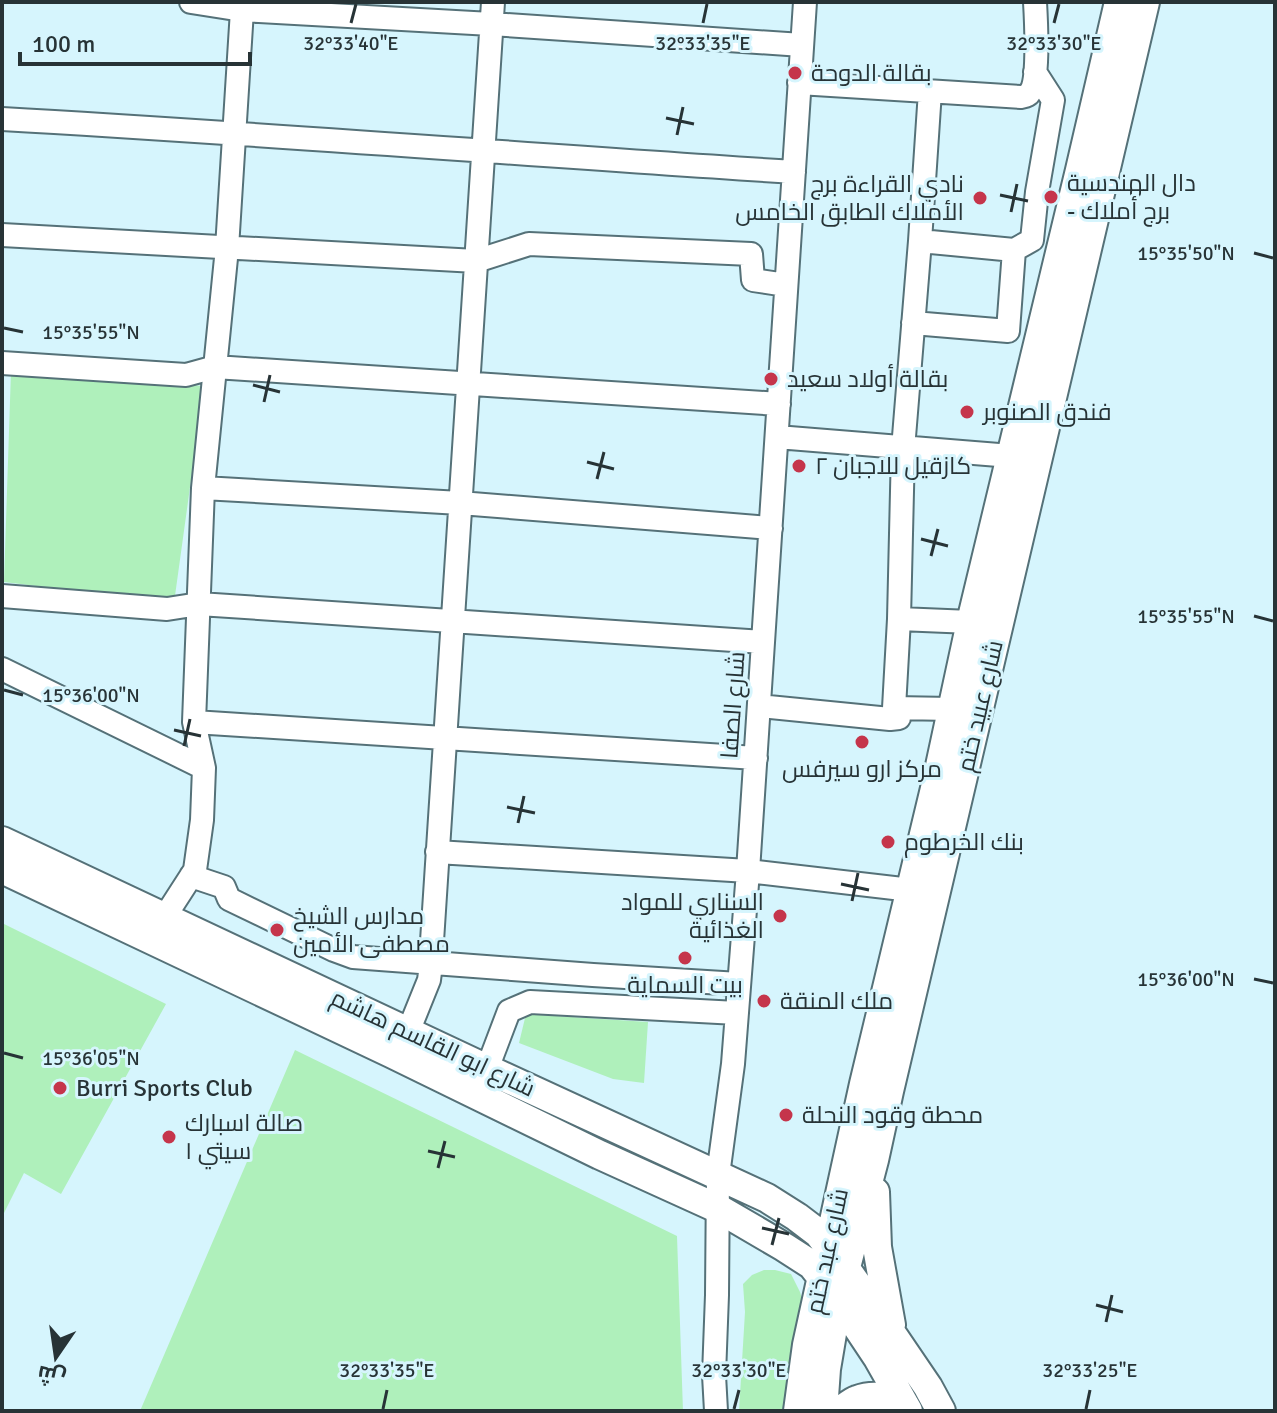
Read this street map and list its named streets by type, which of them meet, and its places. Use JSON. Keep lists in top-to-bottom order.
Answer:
{
  "streets": {
    "main road": ["شارع عبيد ختم", "شارع ابو القاسم هاشم", "شارع عبد ختم"],
    "street": ["شارع الصفا"]
  },
  "crossings": [
    ["شارع الصفا", "شارع ابو القاسم هاشم"],
    ["شارع عبيد ختم", "شارع ابو القاسم هاشم"],
    ["شارع عبيد ختم", "شارع عبد ختم"],
    ["شارع ابو القاسم هاشم", "شارع عبد ختم"]
  ],
  "places": [
    "بقالة الدوحة",
    "دال الهندسية - برج أملاك",
    "نادي القراءة برج الأملاك الطابق الخامس",
    "بقالة أولاد سعيد",
    "فندق الصنوبر",
    "كازقيل للاجبان ٢",
    "مركز ارو سيرفس",
    "بنك الخرطوم",
    "السناري للمواد الغذائية",
    "مدارس الشيخ مصطفى الأمين",
    "بيت السماية",
    "ملك المنقة",
    "Burri Sports Club",
    "محطة وقود النحلة",
    "صالة اسبارك سيتي ١"
  ],
  "scale_bar": "100 m",
  "north": "bottom",
  "coordinates": [
    "32°33'40\"E",
    "32°33'35\"E",
    "32°33'30\"E",
    "15°35'50\"N",
    "15°35'55\"N",
    "15°36'00\"N",
    "15°36'05\"N",
    "32°33'25\"E"
  ]
}
